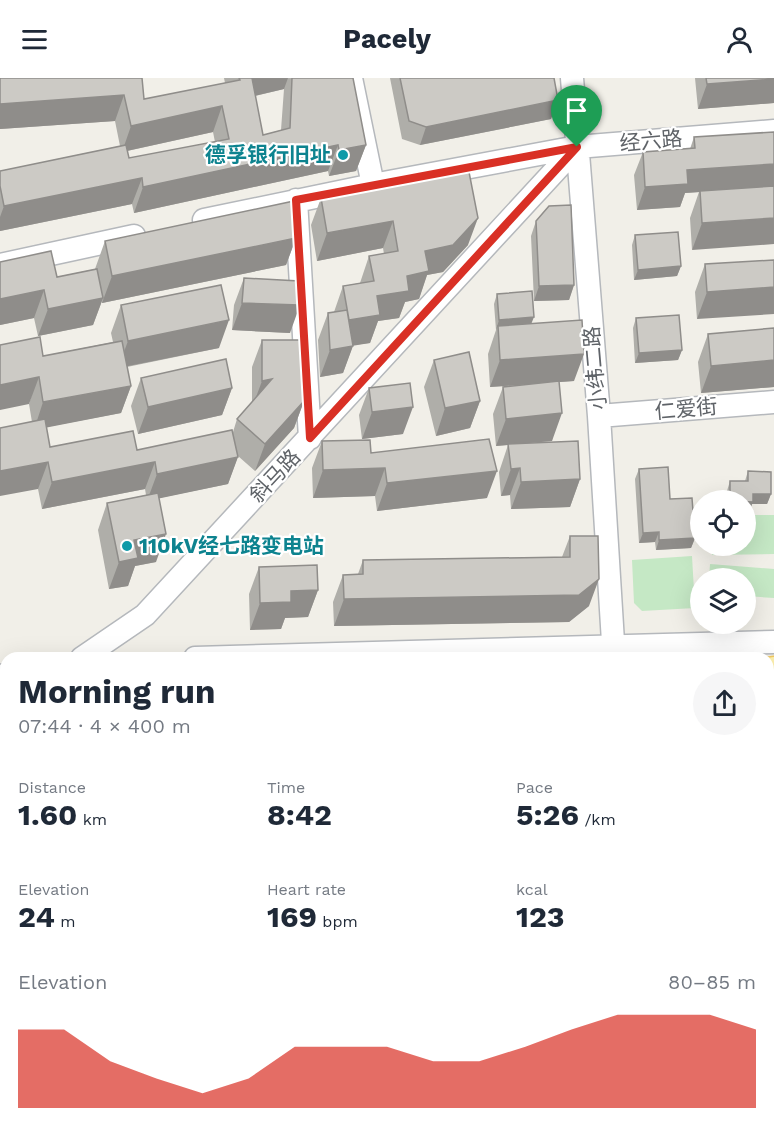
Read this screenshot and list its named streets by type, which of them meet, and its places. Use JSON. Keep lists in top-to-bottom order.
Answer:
{
  "streets": {
    "street": [
      "经六路",
      "小纬二路",
      "仁爱街",
      "斜马路"
    ]
  },
  "crossings": [
    ["经六路", "小纬二路"],
    ["经六路", "斜马路"],
    ["小纬二路", "仁爱街"],
    ["小纬二路", "斜马路"]
  ],
  "places": ["德孚银行旧址", "110kV经七路变电站"],
  "page": {
    "header": "Pacely",
    "heading": ["Morning run", "07:44 · 4 × 400 m"],
    "stats": [
      ["Distance", "1.60 km"],
      ["Time", "8:42"],
      ["Pace", "5:26 /km"],
      ["Elevation", "24 m"],
      ["Heart rate", "169 bpm"],
      ["kcal", "123"]
    ],
    "chart": ["Elevation", "80–85 m"]
  }
}
